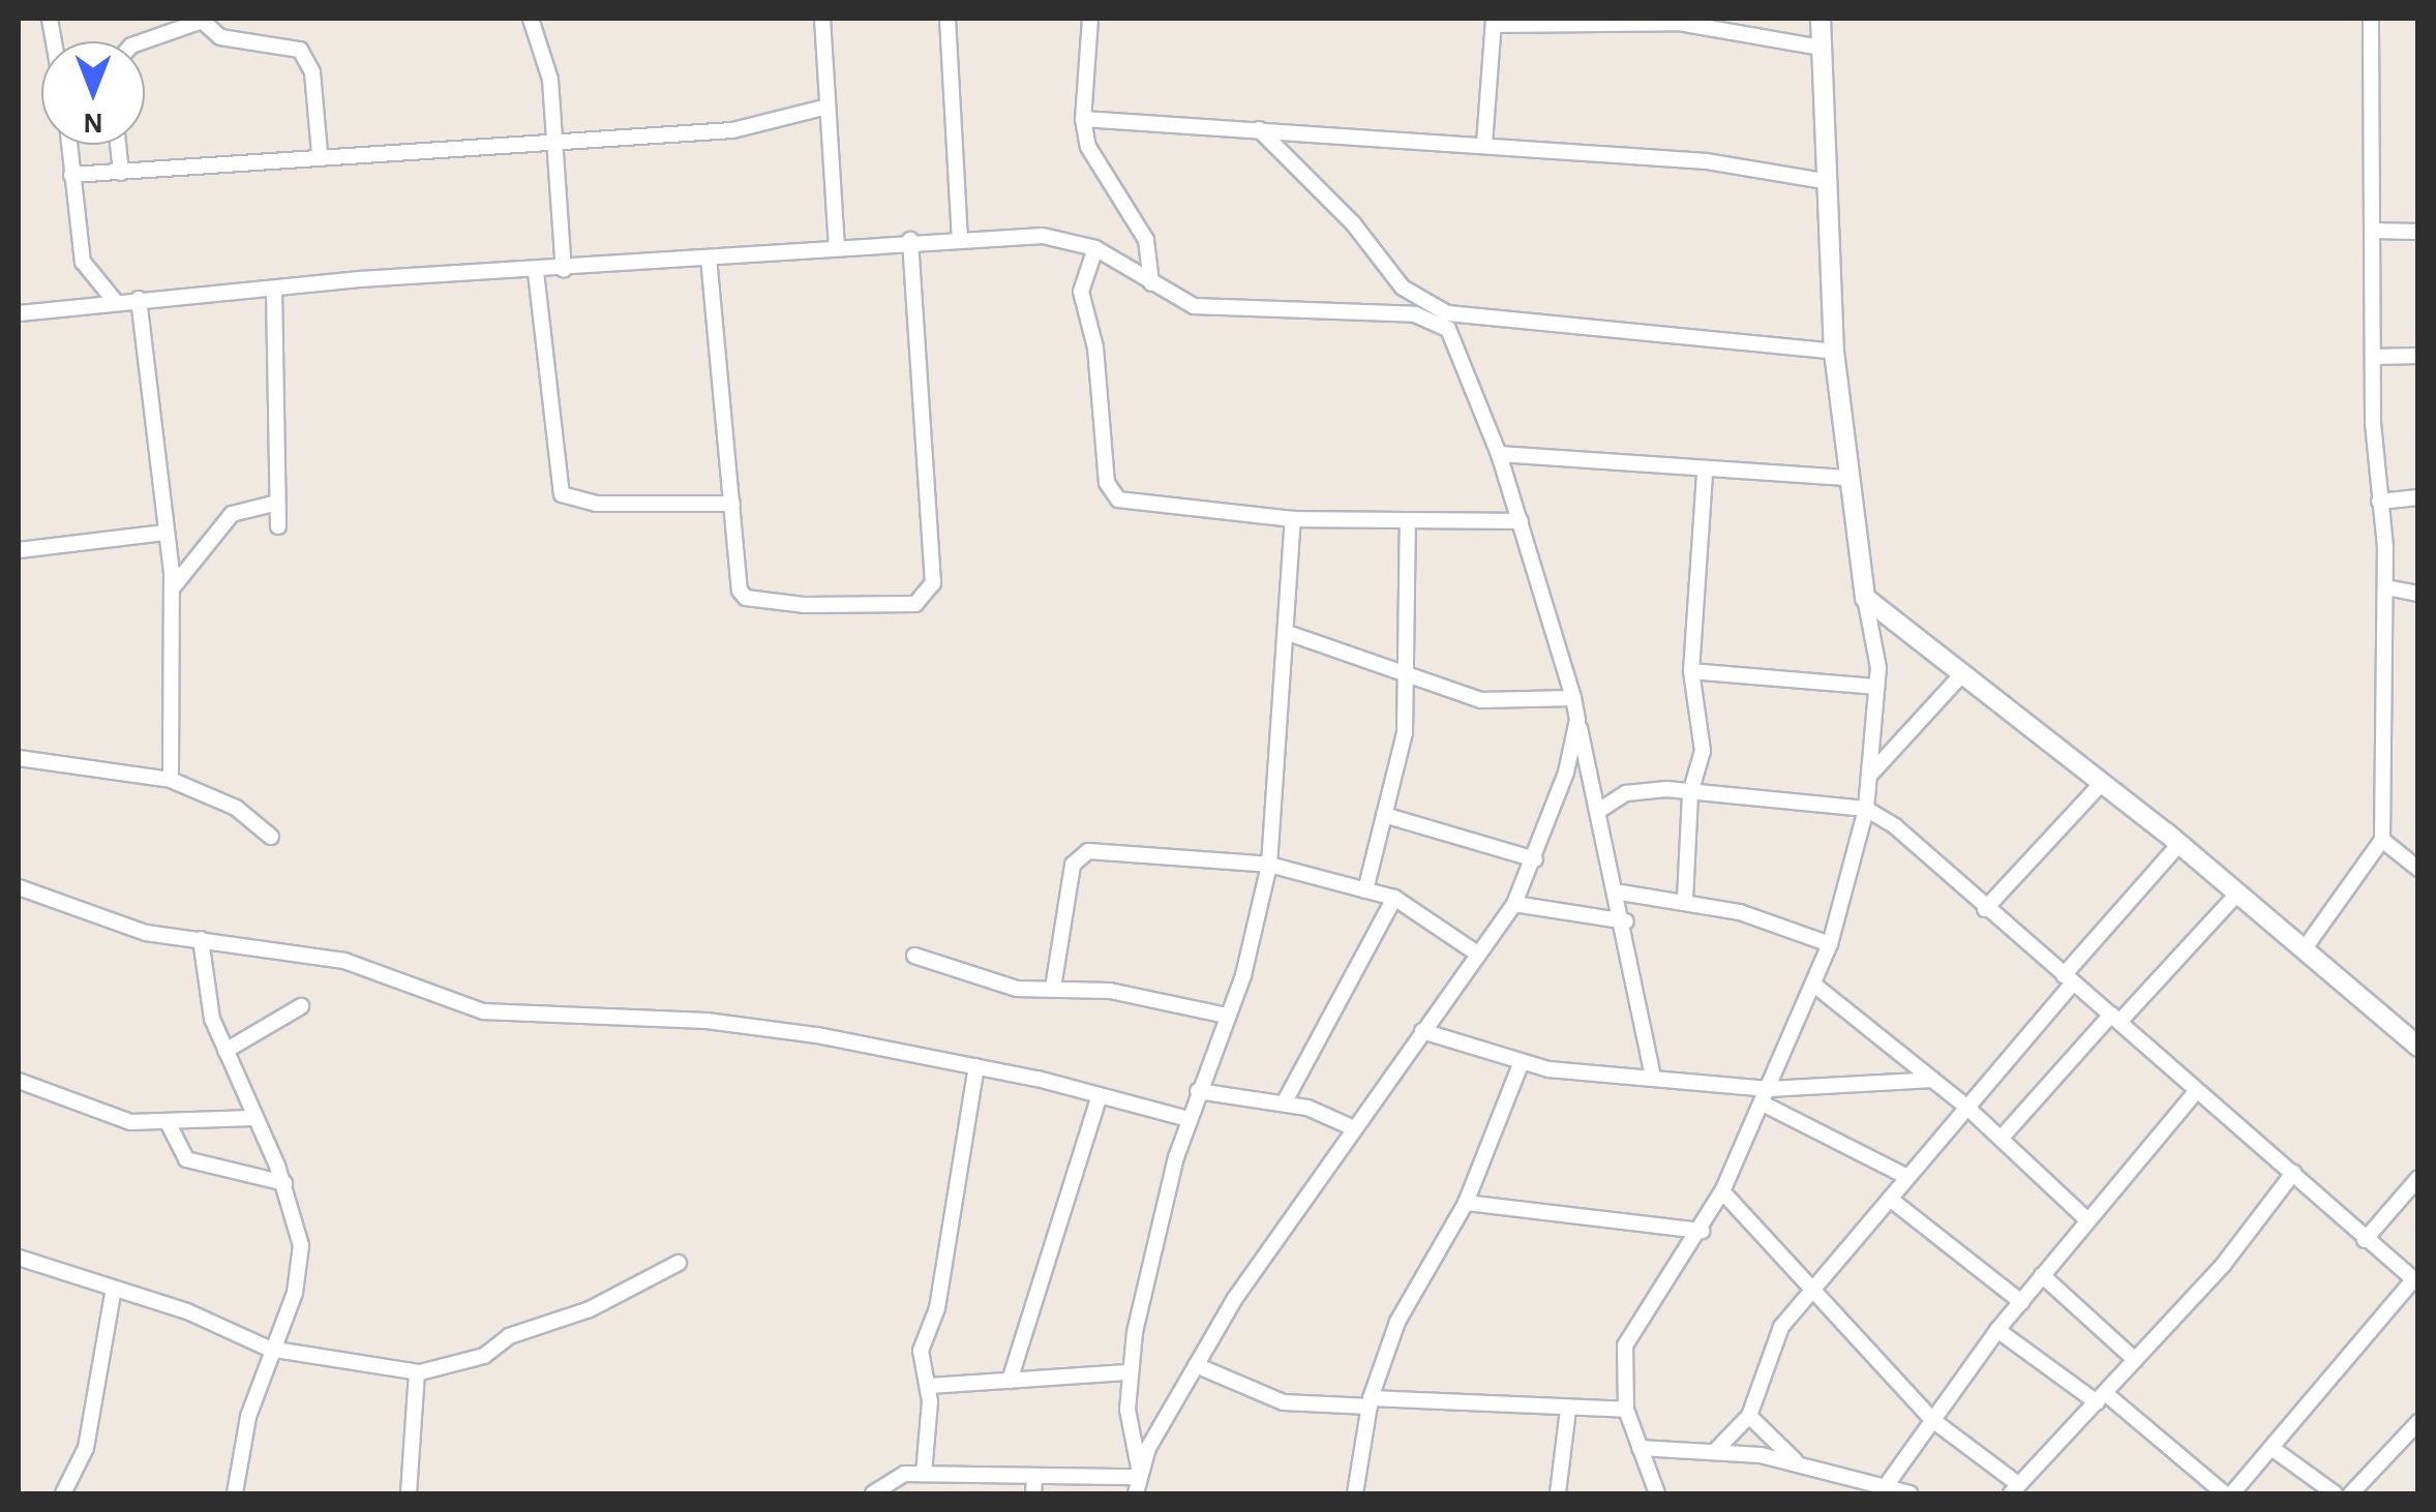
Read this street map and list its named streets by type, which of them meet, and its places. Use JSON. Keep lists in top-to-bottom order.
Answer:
{
  "north": "bottom"
}
